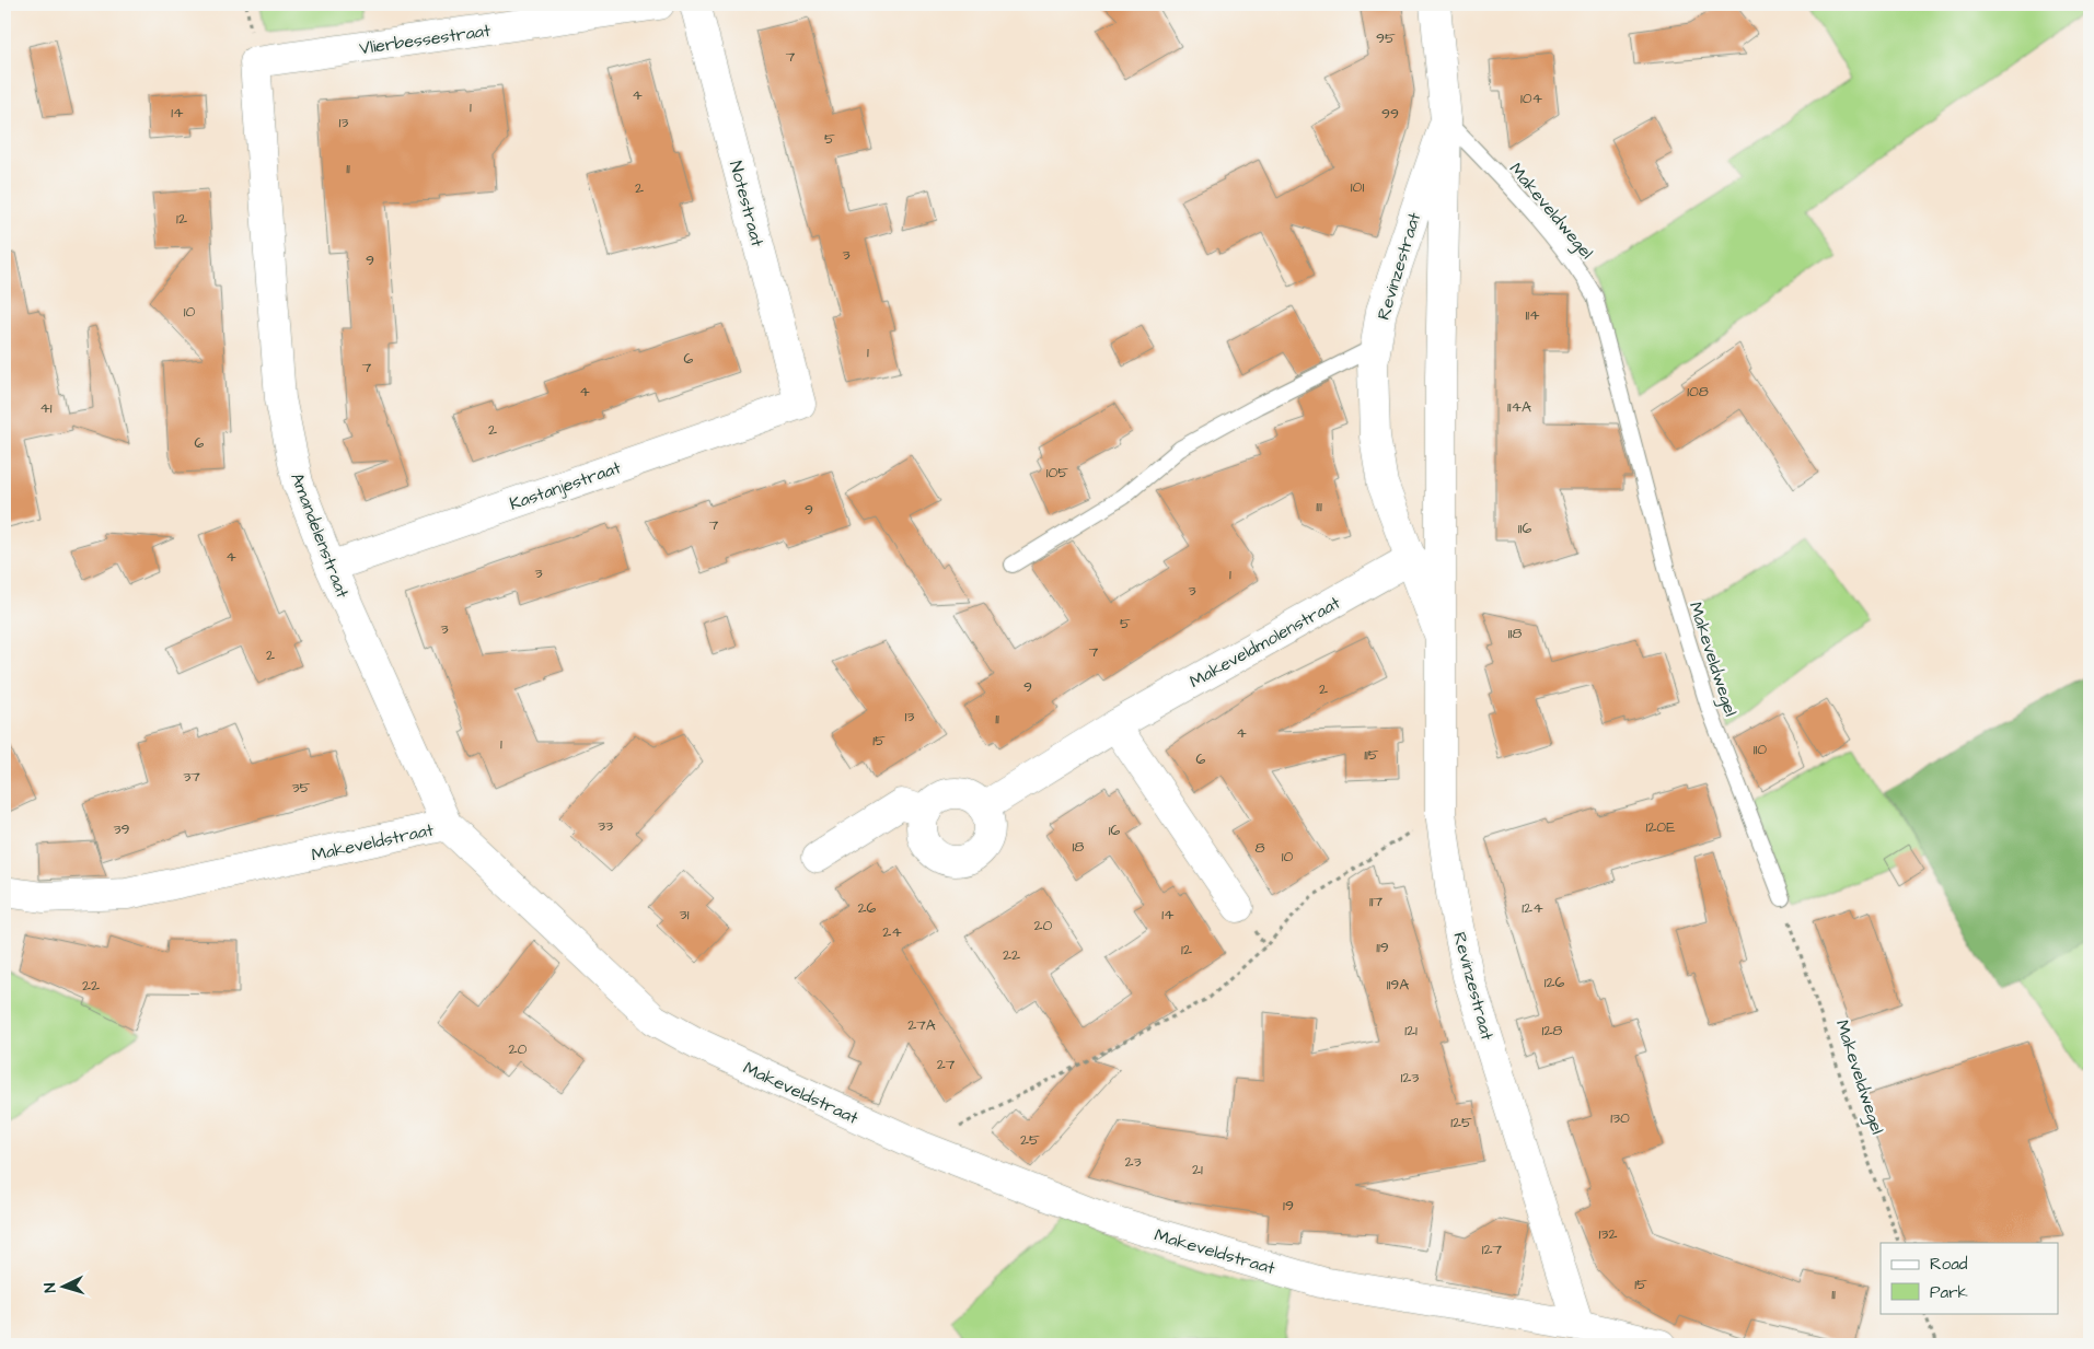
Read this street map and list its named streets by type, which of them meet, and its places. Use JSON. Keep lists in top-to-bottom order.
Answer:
{
  "streets": {
    "street": [
      "Vlierbessestraat",
      "Notestraat",
      "Revinzestraat",
      "Kastanjestraat",
      "Amandelenstraat",
      "Makeveldmolenstraat",
      "Makeveldstraat"
    ],
    "lane": ["Makeveldwegel"]
  },
  "crossings": [
    ["Vlierbessestraat", "Amandelenstraat"],
    ["Notestraat", "Kastanjestraat"],
    ["Makeveldwegel", "Revinzestraat"],
    ["Revinzestraat", "Makeveldmolenstraat"],
    ["Revinzestraat", "Makeveldstraat"],
    ["Kastanjestraat", "Amandelenstraat"],
    ["Amandelenstraat", "Makeveldstraat"]
  ],
  "house_numbers": [
    "95",
    "7",
    "4",
    "104",
    "1",
    "14",
    "99",
    "13",
    "5",
    "11",
    "101",
    "2",
    "12",
    "3",
    "9",
    "10",
    "114",
    "1",
    "6",
    "7",
    "4",
    "108",
    "114A",
    "41",
    "2",
    "6",
    "105",
    "111",
    "9",
    "7",
    "116",
    "4",
    "3",
    "1",
    "3",
    "5",
    "3",
    "118",
    "7",
    "2",
    "9",
    "2",
    "13",
    "11",
    "4",
    "15",
    "1",
    "110",
    "115",
    "6",
    "37",
    "35",
    "33",
    "120E",
    "39",
    "16",
    "18",
    "8",
    "10",
    "117",
    "26",
    "124",
    "31",
    "14",
    "20",
    "24",
    "119",
    "12",
    "22",
    "126",
    "119A",
    "22",
    "27A",
    "121",
    "128",
    "20",
    "27",
    "123",
    "130",
    "125",
    "25",
    "23",
    "21",
    "19",
    "132",
    "127",
    "15",
    "11"
  ],
  "legend": ["Road", "Park"],
  "north": "left"
}
